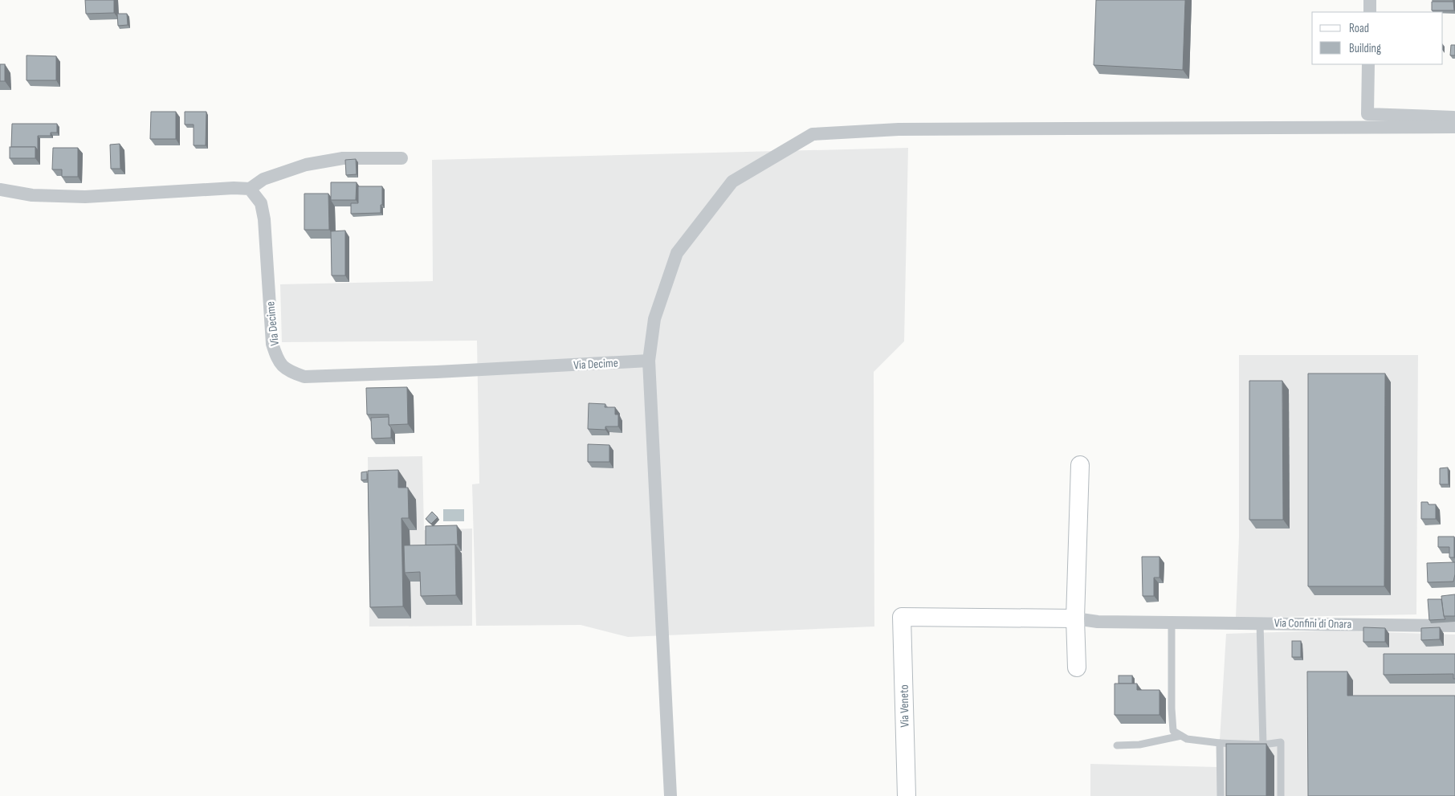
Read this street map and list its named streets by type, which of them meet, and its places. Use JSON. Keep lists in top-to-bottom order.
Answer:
{
  "streets": {
    "street": ["Via Decime", "Via Confini di Onara", "Via Veneto"]
  },
  "crossings": [
    ["Via Confini di Onara", "Via Veneto"]
  ],
  "legend": ["Road", "Building"]
}
